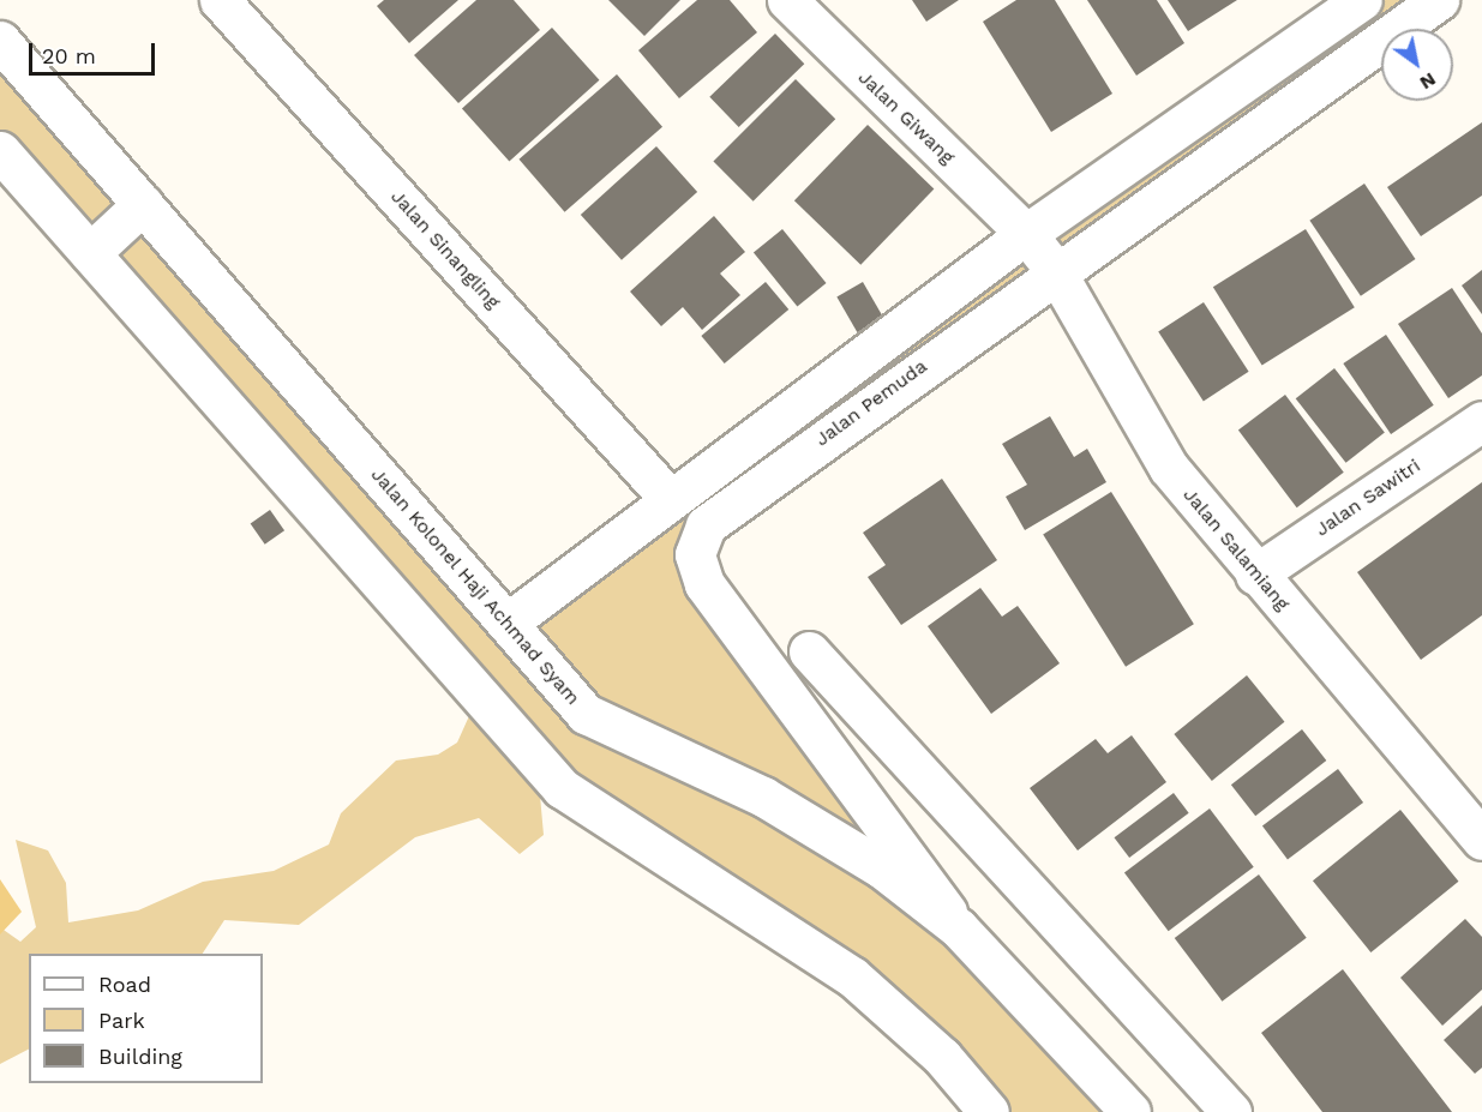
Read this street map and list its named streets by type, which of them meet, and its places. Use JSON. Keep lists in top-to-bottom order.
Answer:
{
  "streets": {
    "street": [
      "Jalan Giwang",
      "Jalan Sinangling",
      "Jalan Pemuda",
      "Jalan Sawitri",
      "Jalan Salamiang",
      "Jalan Kolonel Haji Achmad Syam"
    ]
  },
  "crossings": [
    ["Jalan Giwang", "Jalan Pemuda"],
    ["Jalan Giwang", "Jalan Salamiang"],
    ["Jalan Sinangling", "Jalan Pemuda"],
    ["Jalan Pemuda", "Jalan Salamiang"],
    ["Jalan Pemuda", "Jalan Kolonel Haji Achmad Syam"],
    ["Jalan Sawitri", "Jalan Salamiang"]
  ],
  "legend": ["Road", "Park", "Building"],
  "scale_bar": "20 m",
  "north": "bottom right"
}
